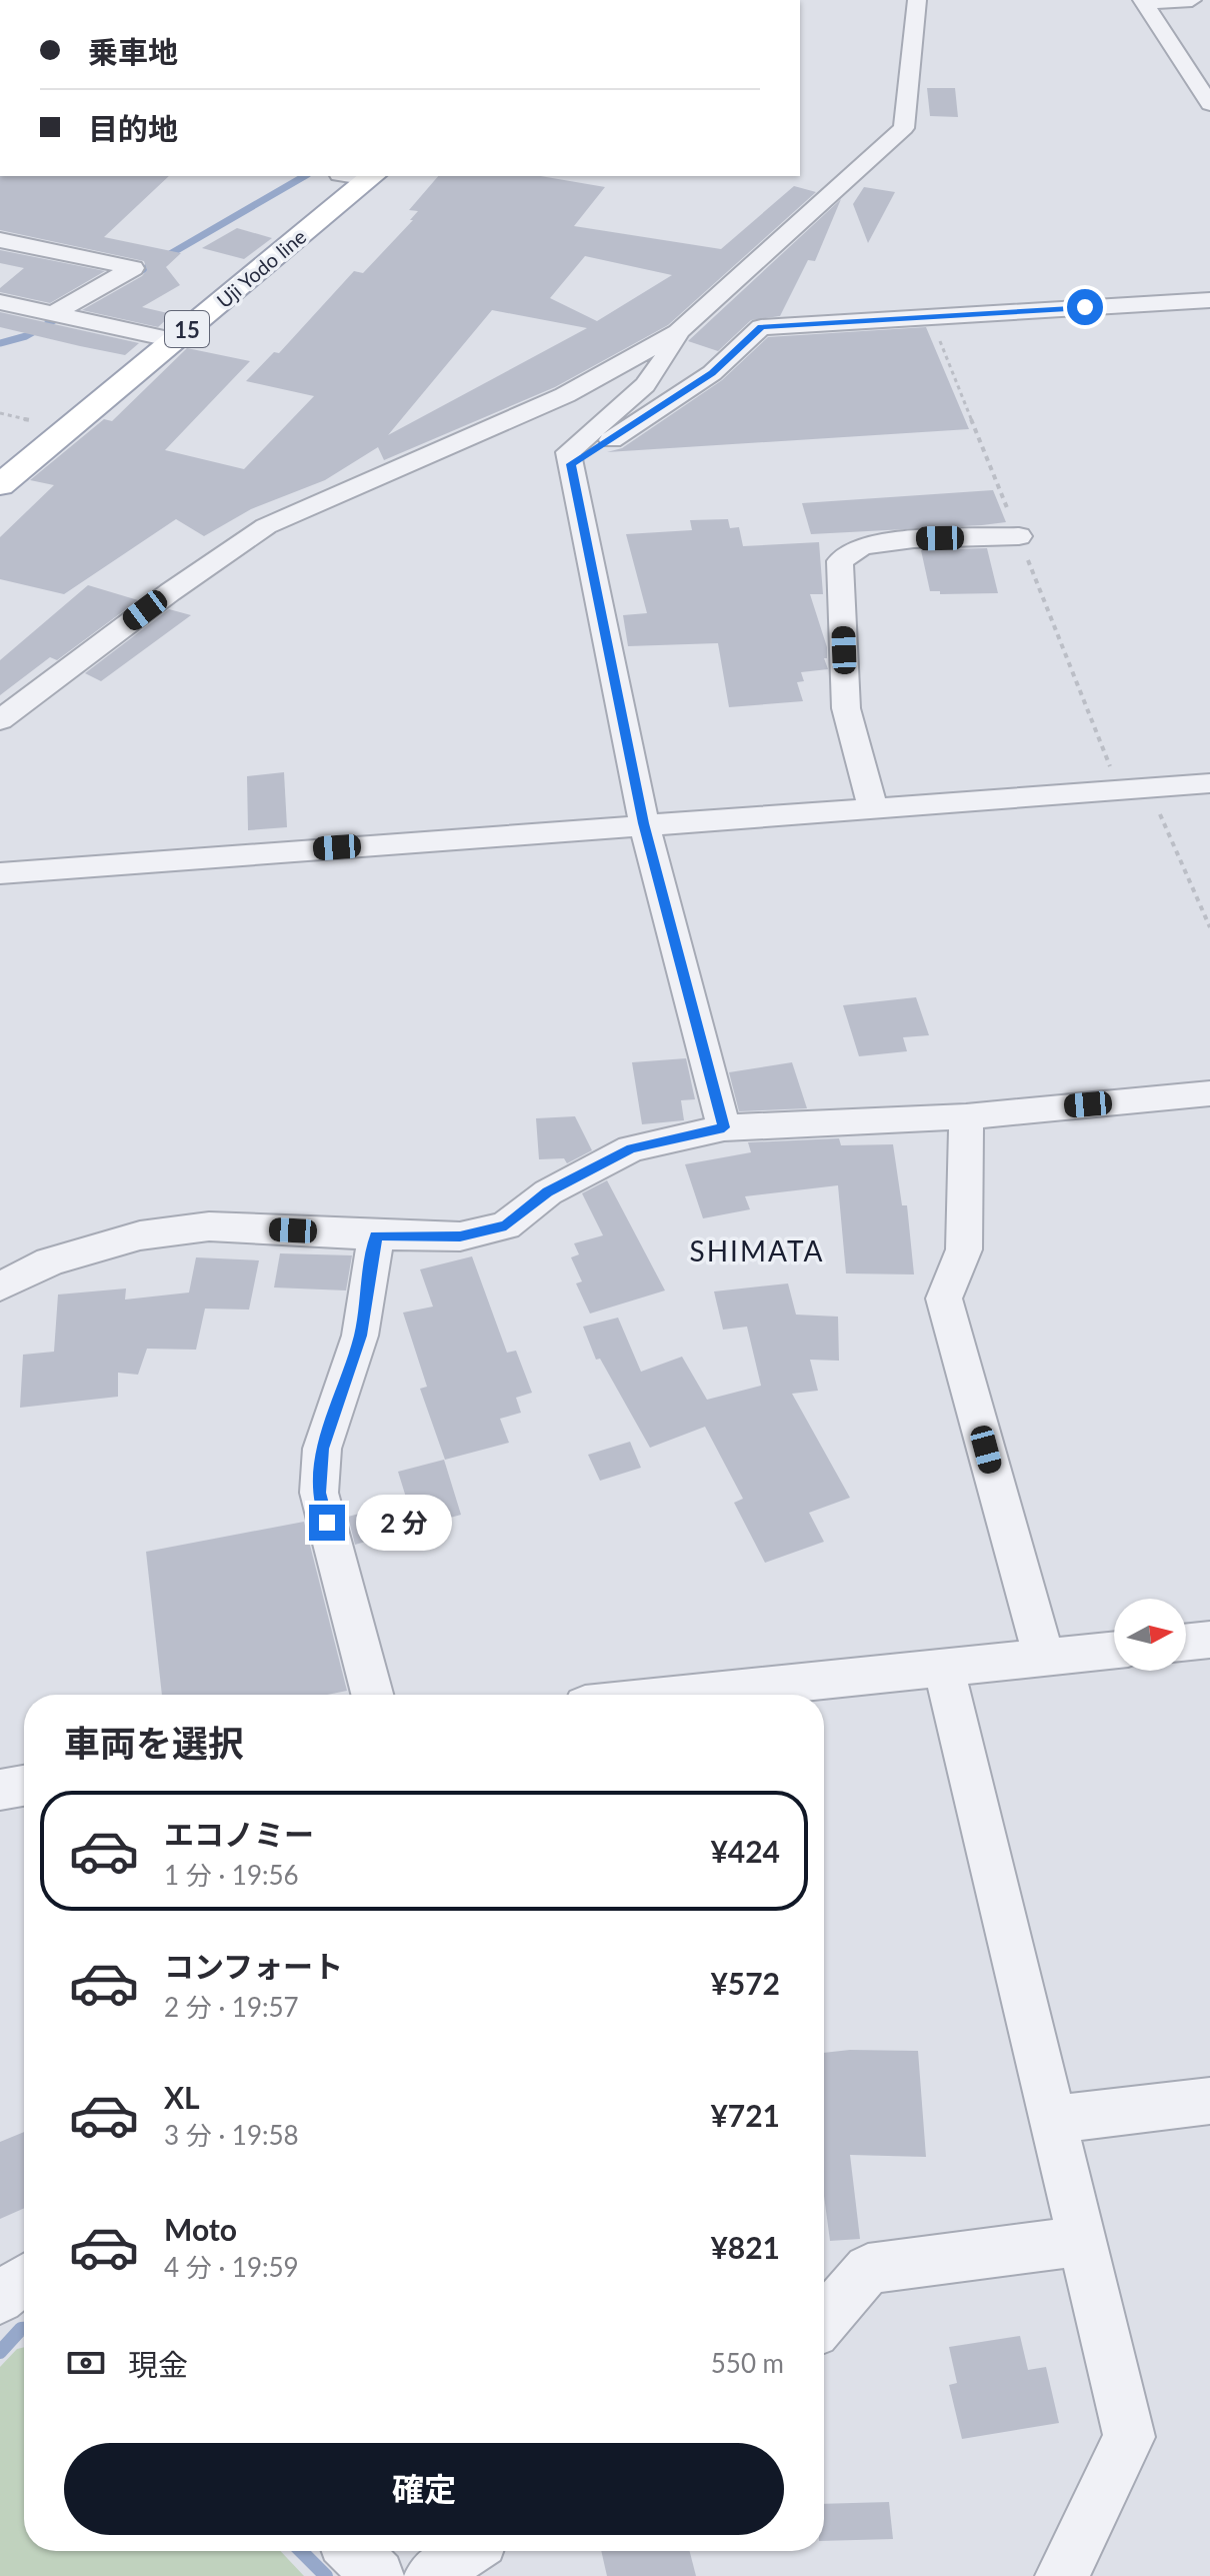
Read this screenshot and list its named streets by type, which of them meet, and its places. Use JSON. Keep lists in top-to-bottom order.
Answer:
{
  "streets": {
    "main road": ["Uji Yodo line", "15"]
  },
  "districts": ["SHIMATA"],
  "north": "right",
  "page": {
    "banner": ["乗車地", "目的地"],
    "bubble": "2 分",
    "heading": "車両を選択",
    "list": [
      {
        "name": "エコノミー",
        "note": "1 分 · 19:56",
        "value": "¥424"
      },
      {
        "name": "コンフォート",
        "note": "2 分 · 19:57",
        "value": "¥572"
      },
      {
        "name": "XL",
        "note": "3 分 · 19:58",
        "value": "¥721"
      },
      {
        "name": "Moto",
        "note": "4 分 · 19:59",
        "value": "¥821"
      }
    ],
    "pay": ["現金", "550 m"],
    "buttons": "確定"
  }
}
